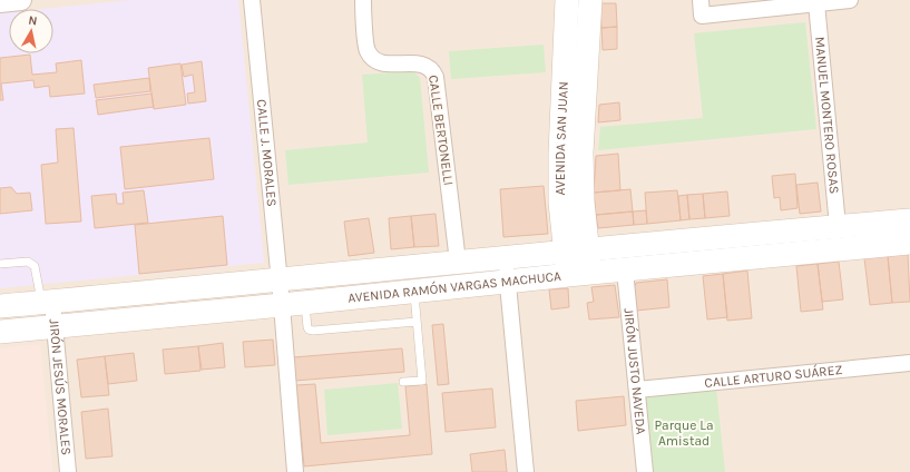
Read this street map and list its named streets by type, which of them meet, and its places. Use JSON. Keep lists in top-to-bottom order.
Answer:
{
  "streets": {
    "main road": ["AVENIDA SAN JUAN", "AVENIDA RAMÓN VARGAS MACHUCA"],
    "street": [
      "MANUEL MONTERO ROSAS",
      "CALLE BERTONELLI",
      "CALLE J. MORALES",
      "JIRÓN JUSTO NAVEDA",
      "CALLE ARTURO SUÁREZ",
      "JIRÓN JESÚS MORALES"
    ]
  },
  "crossings": [
    ["MANUEL MONTERO ROSAS", "AVENIDA RAMÓN VARGAS MACHUCA"],
    ["CALLE BERTONELLI", "AVENIDA RAMÓN VARGAS MACHUCA"],
    ["AVENIDA SAN JUAN", "AVENIDA RAMÓN VARGAS MACHUCA"],
    ["CALLE J. MORALES", "AVENIDA RAMÓN VARGAS MACHUCA"],
    ["AVENIDA RAMÓN VARGAS MACHUCA", "JIRÓN JUSTO NAVEDA"],
    ["AVENIDA RAMÓN VARGAS MACHUCA", "JIRÓN JESÚS MORALES"],
    ["JIRÓN JUSTO NAVEDA", "CALLE ARTURO SUÁREZ"]
  ],
  "parks": ["Parque La Amistad"],
  "north": "top"
}
